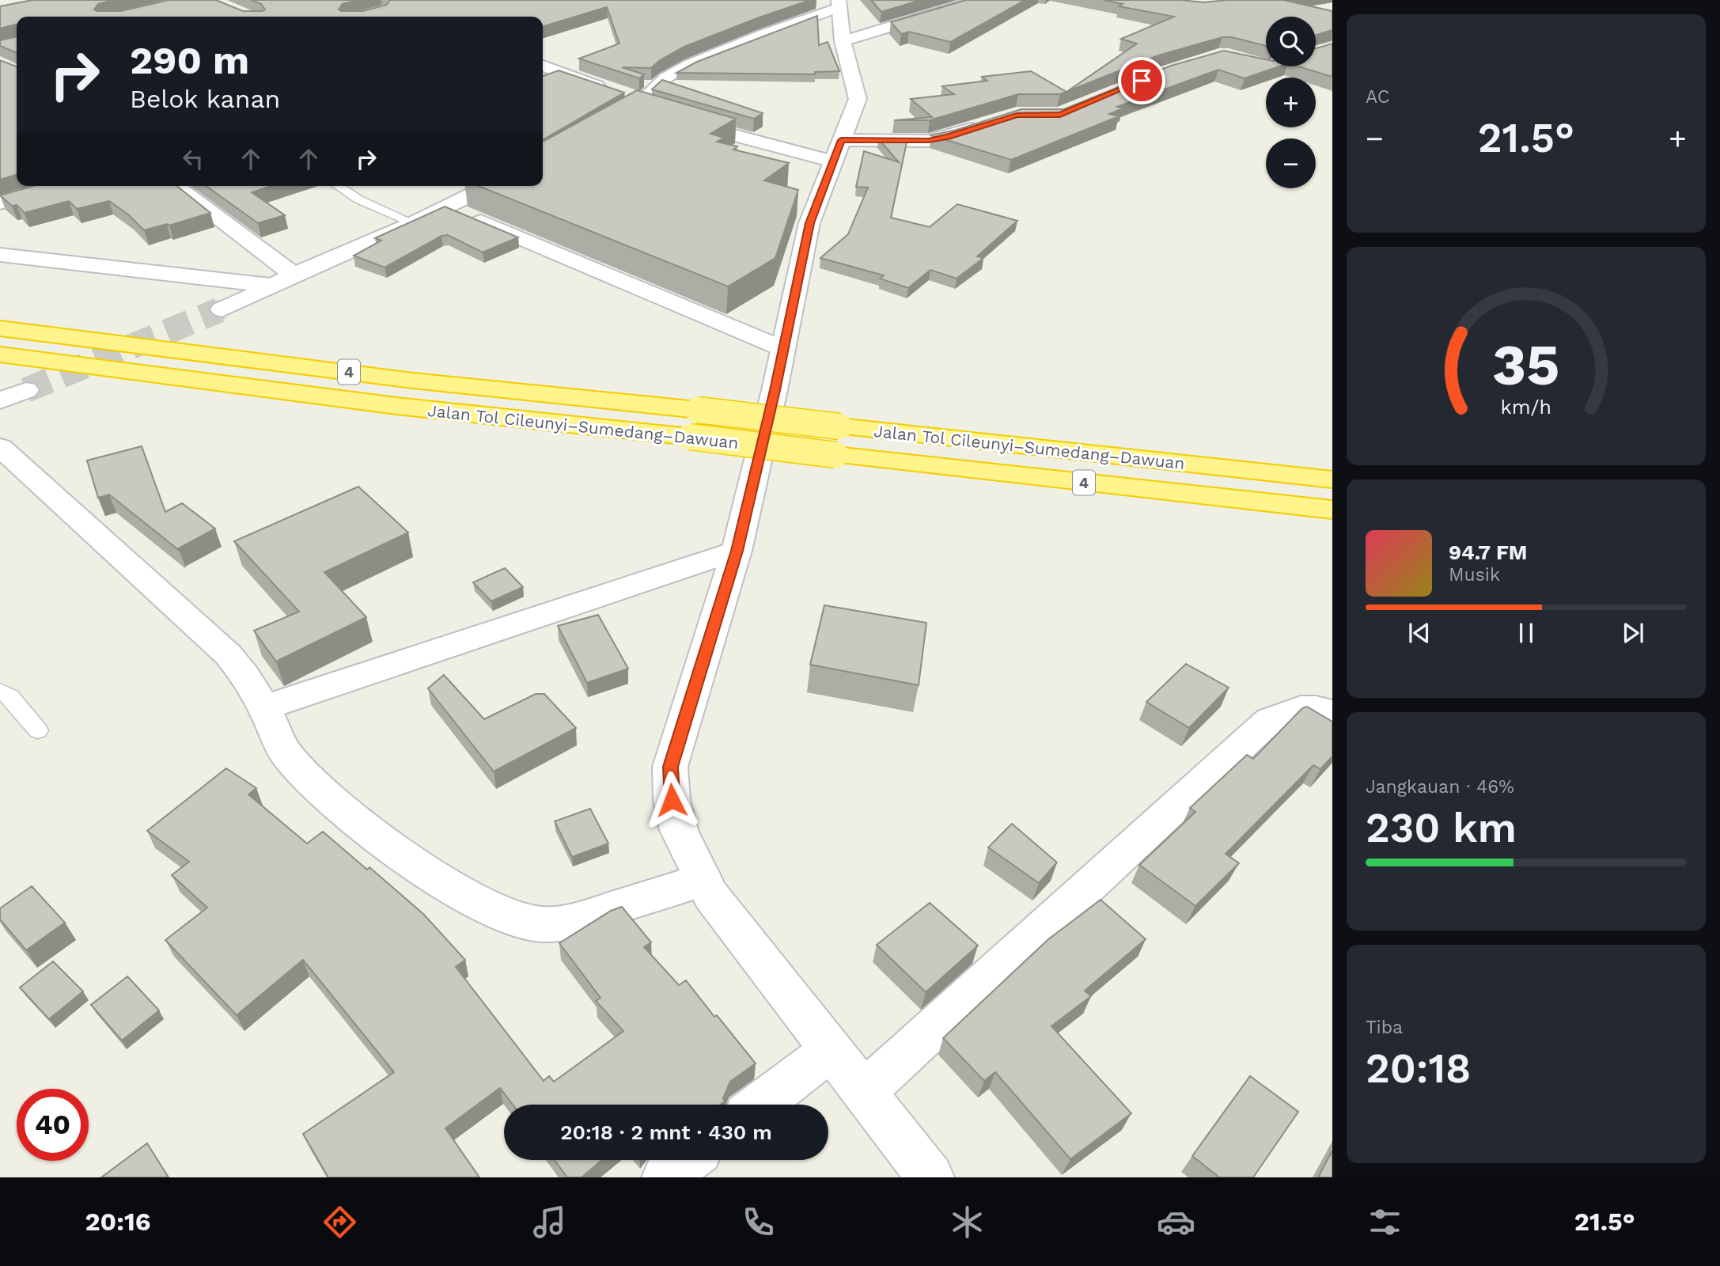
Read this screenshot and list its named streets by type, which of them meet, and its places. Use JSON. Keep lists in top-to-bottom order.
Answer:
{
  "streets": {
    "highway": ["4", "Jalan Tol Cileunyi–Sumedang–Dawuan"]
  },
  "page": {
    "tile": [
      "AC",
      ["Jangkauan · 46%", "230 km"],
      ["Tiba", "20:18"]
    ],
    "map_buttons": ["+", "−"],
    "turn": ["290 m", "Belok kanan"],
    "heat": ["−", "21.5°", "+"],
    "song": ["94.7 FM", "Musik"],
    "limit": "40",
    "trip": "20:18 · 2 mnt · 430 m",
    "tabs": ["20:16", "21.5°"],
    "gauge": ["35", "km/h"]
  }
}
